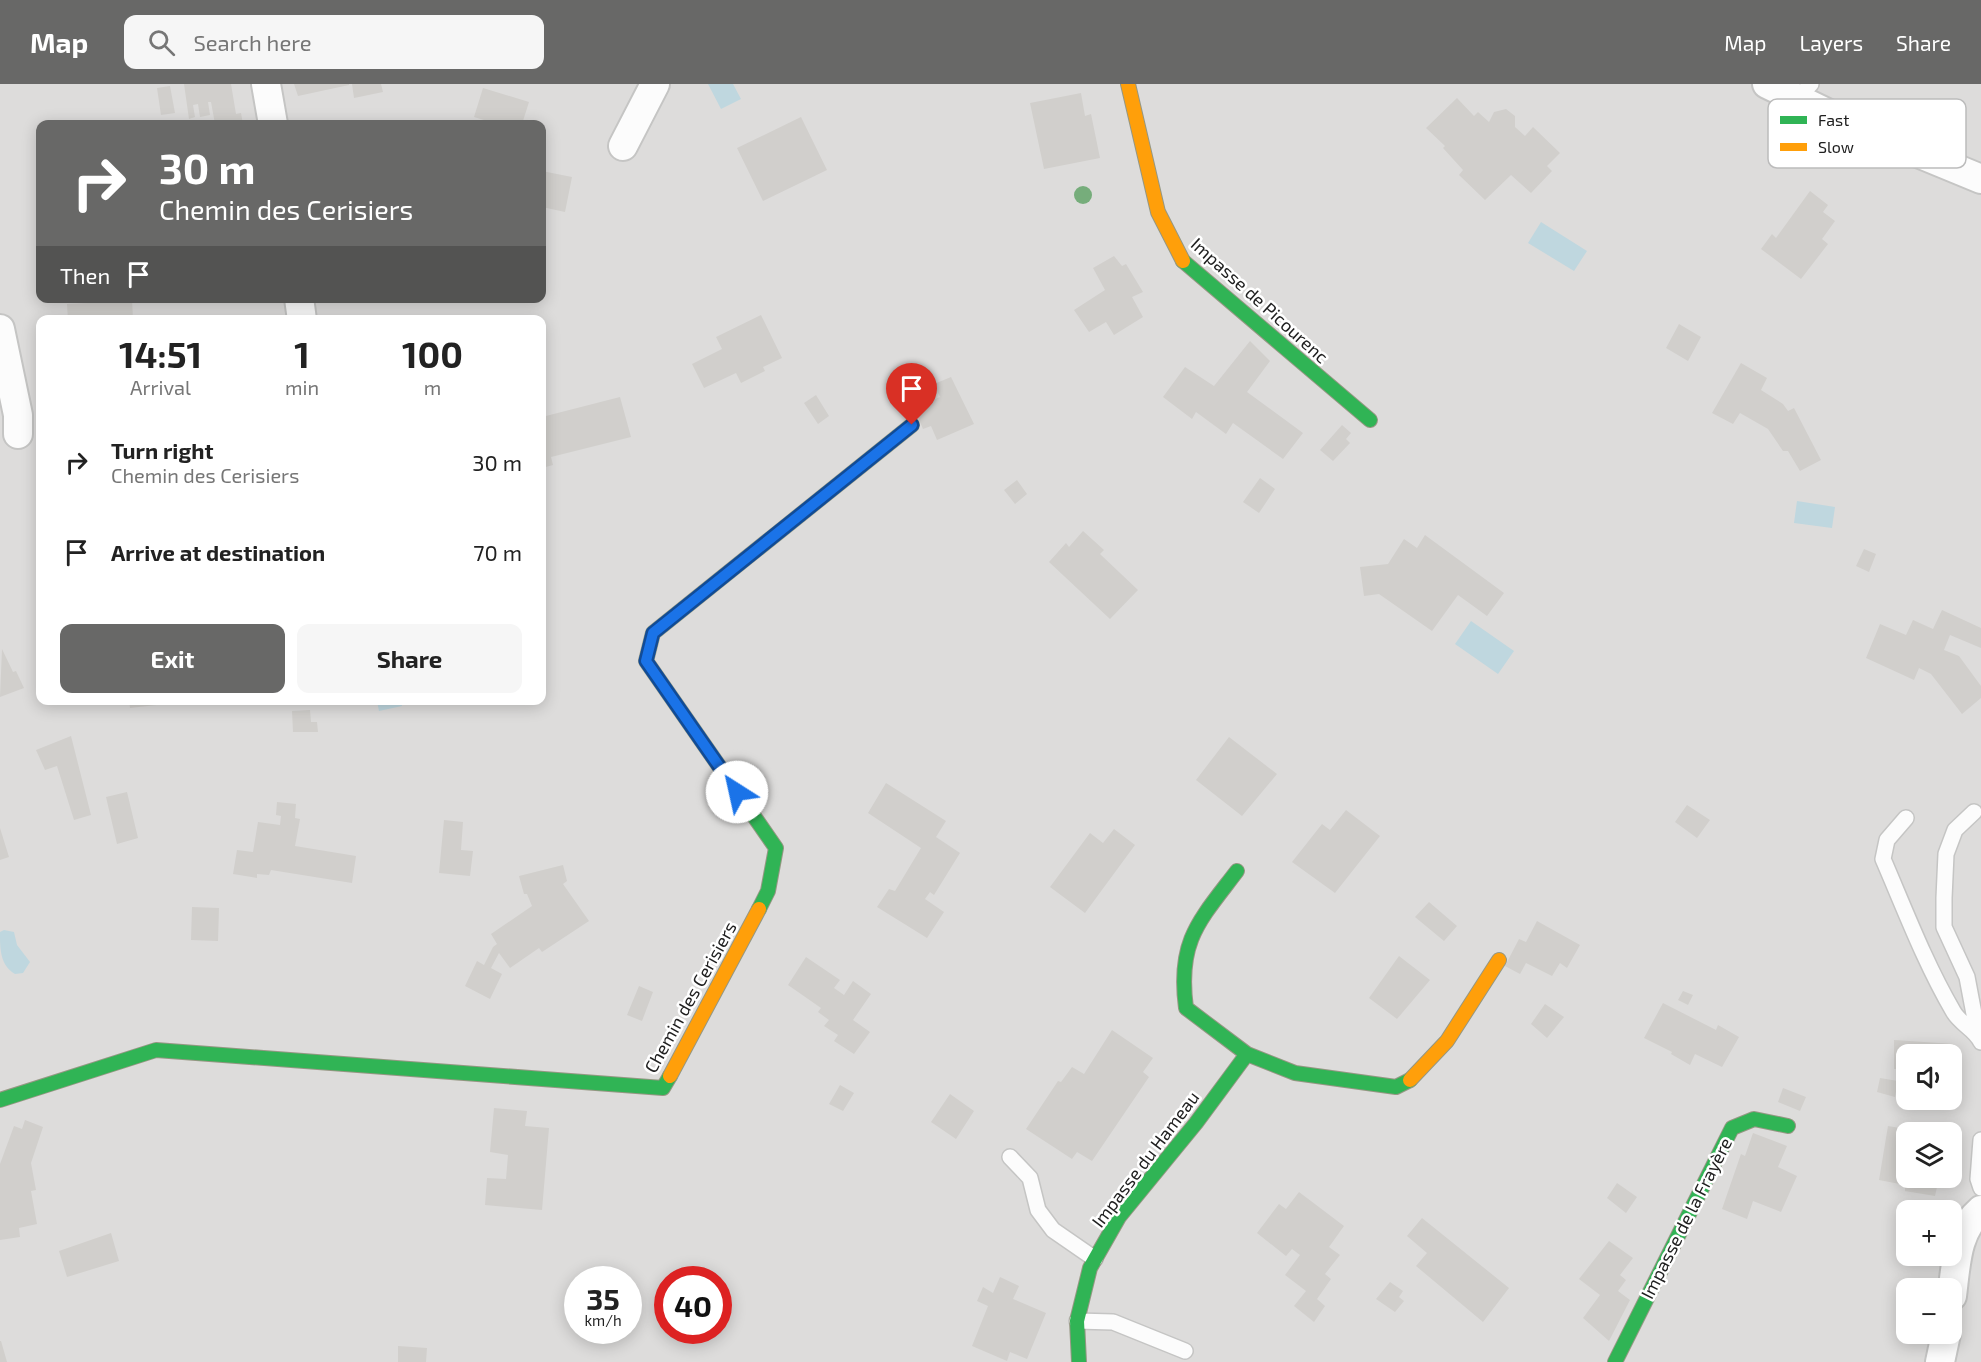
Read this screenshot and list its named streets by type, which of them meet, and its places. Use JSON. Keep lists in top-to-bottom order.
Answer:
{
  "streets": {
    "street": [
      "Impasse de Picourenc",
      "Chemin des Cerisiers",
      "Impasse du Hameau",
      "Impasse de la Frayère"
    ]
  },
  "legend": ["Fast", "Slow"],
  "page": {
    "header": "Map",
    "search": "Search here",
    "nav": ["Map", "Layers", "Share"],
    "turn": ["30 m", "Chemin des Cerisiers"],
    "then": "Then",
    "eta": [
      "14:51",
      "Arrival",
      "1",
      "min",
      "100",
      "m"
    ],
    "list": [
      {
        "name": "Turn right",
        "note": "Chemin des Cerisiers",
        "value": "30 m"
      },
      {
        "name": "Arrive at destination",
        "value": "70 m"
      }
    ],
    "buttons": ["Exit", "Share"],
    "map_buttons": ["+", "−"],
    "speed": "35 km/h",
    "limit": "40"
  }
}
